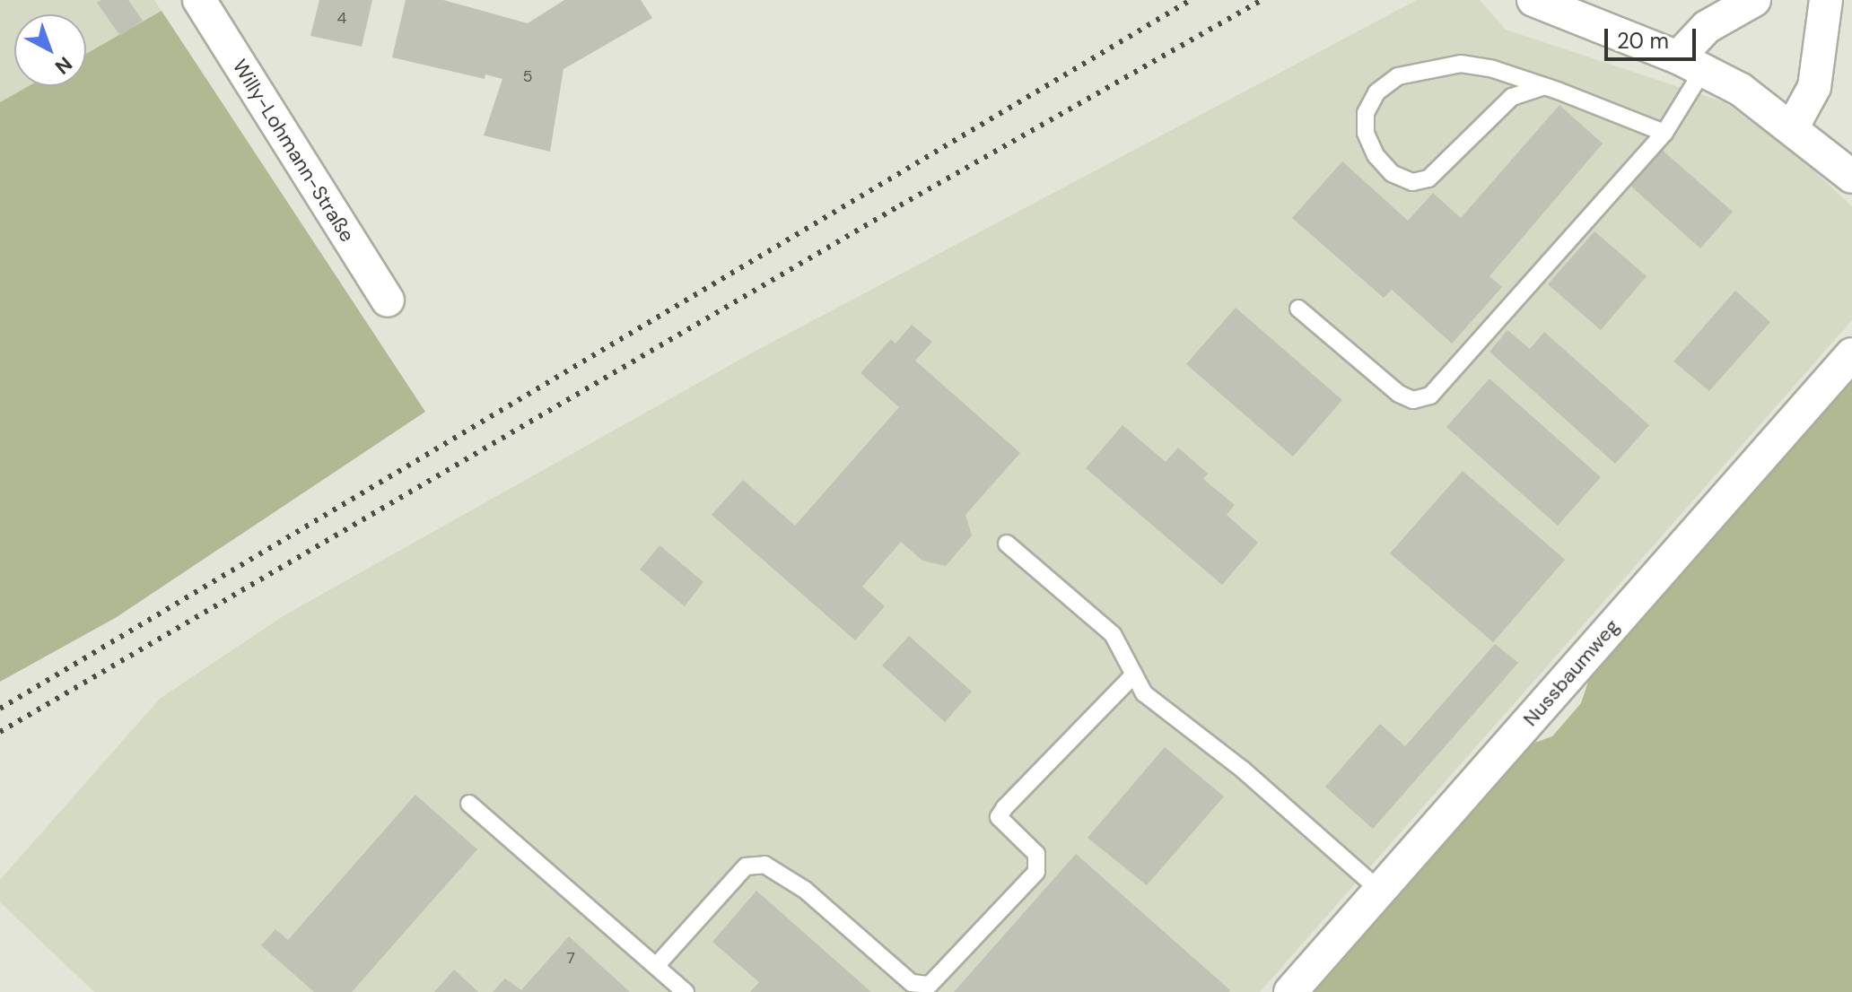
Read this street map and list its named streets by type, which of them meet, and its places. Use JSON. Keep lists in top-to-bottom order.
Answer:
{
  "streets": {
    "street": ["Willy-Lohmann-Straße", "Nussbaumweg"]
  },
  "house_numbers": ["4", "5", "7"],
  "scale_bar": "20 m",
  "north": "bottom right"
}
